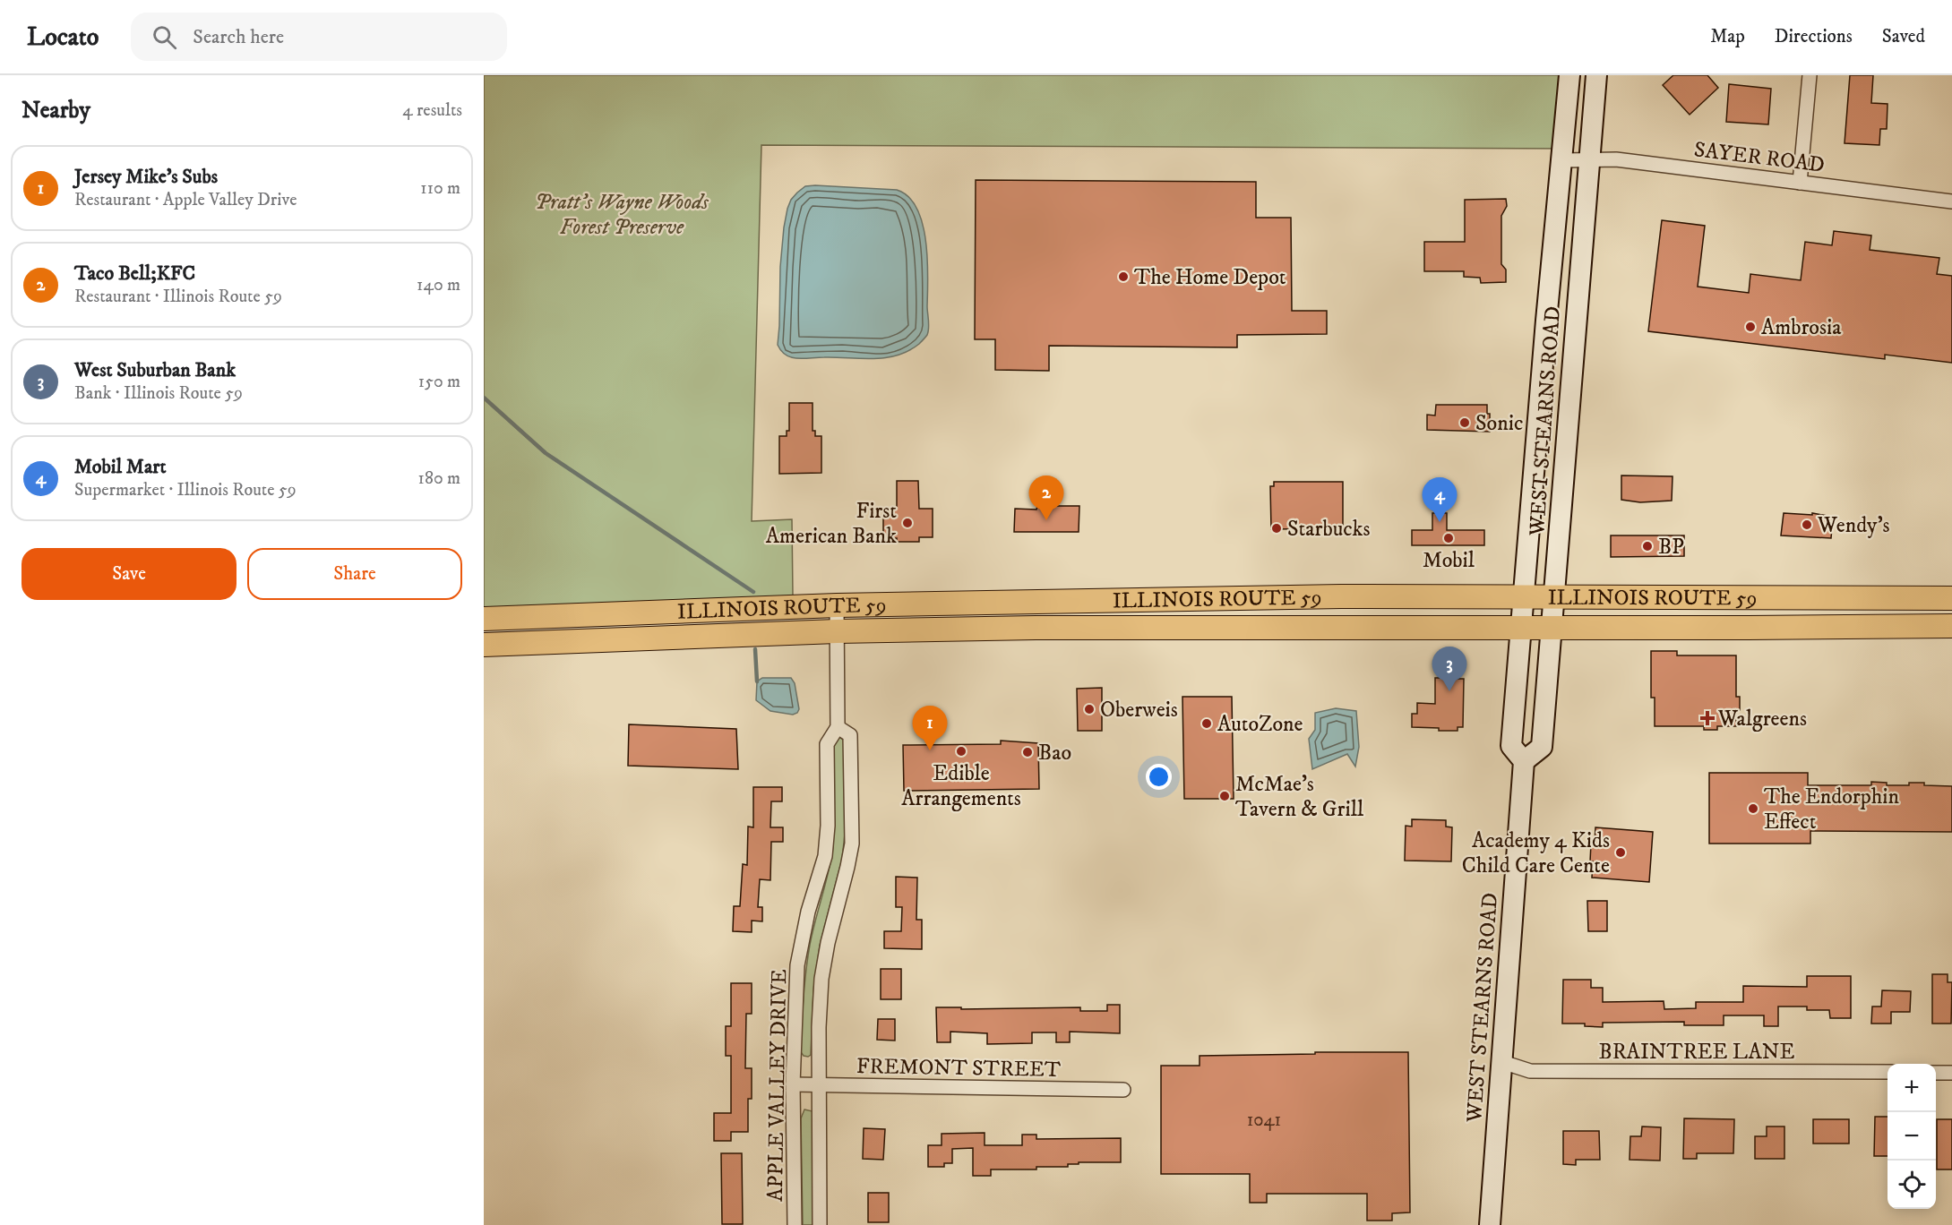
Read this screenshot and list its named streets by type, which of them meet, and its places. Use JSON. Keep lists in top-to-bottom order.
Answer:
{
  "streets": {
    "main road": ["WEST STEARNS ROAD", "ILLINOIS ROUTE 59"],
    "street": [
      "SAYER ROAD",
      "BRAINTREE LANE",
      "FREMONT STREET",
      "APPLE VALLEY DRIVE"
    ]
  },
  "crossings": [
    ["SAYER ROAD", "WEST STEARNS ROAD"],
    ["WEST STEARNS ROAD", "ILLINOIS ROUTE 59"],
    ["WEST STEARNS ROAD", "BRAINTREE LANE"],
    ["ILLINOIS ROUTE 59", "APPLE VALLEY DRIVE"],
    ["FREMONT STREET", "APPLE VALLEY DRIVE"]
  ],
  "parks": ["Pratt’s Wayne Woods Forest Preserve"],
  "places": {
    "other": [
      "The Home Depot",
      "Ambrosia",
      "Sonic",
      "First American Bank",
      "Wendy's",
      "Starbucks",
      "Mobil",
      "BP",
      "Oberweis",
      "AutoZone",
      "Edible Arrangements",
      "Bao",
      "McMae's Tavern & Grill",
      "The Endorphin Effect",
      "Academy 4 Kids Child Care Cente"
    ],
    "health": ["Walgreens"]
  },
  "house_numbers": ["1041"],
  "page": {
    "header": "Locato",
    "search": "Search here",
    "nav": ["Map", "Directions", "Saved"],
    "heading": ["Nearby", "4 results"],
    "list": [
      {
        "mark": "1",
        "name": "Jersey Mike's Subs",
        "note": "Restaurant · Apple Valley Drive",
        "value": "110 m"
      },
      {
        "mark": "2",
        "name": "Taco Bell;KFC",
        "note": "Restaurant · Illinois Route 59",
        "value": "140 m"
      },
      {
        "mark": "3",
        "name": "West Suburban Bank",
        "note": "Bank · Illinois Route 59",
        "value": "150 m"
      },
      {
        "mark": "4",
        "name": "Mobil Mart",
        "note": "Supermarket · Illinois Route 59",
        "value": "180 m"
      }
    ],
    "pins": [
      "2",
      "4",
      "3",
      "1"
    ],
    "buttons": ["Save", "Share"],
    "map_buttons": ["+", "−"]
  }
}
